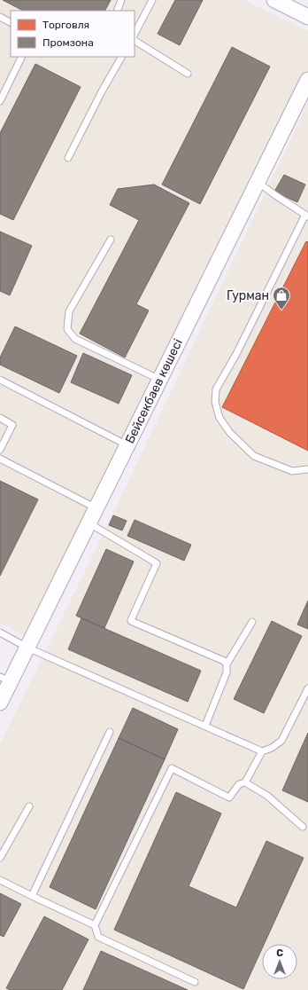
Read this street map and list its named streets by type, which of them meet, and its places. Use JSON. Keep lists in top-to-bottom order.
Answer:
{
  "streets": {
    "street": ["Бейсекбаев көшесі"]
  },
  "places": {
    "shop": ["Гурман"]
  },
  "legend": ["Торговля", "Промзона"],
  "north": "top"
}
